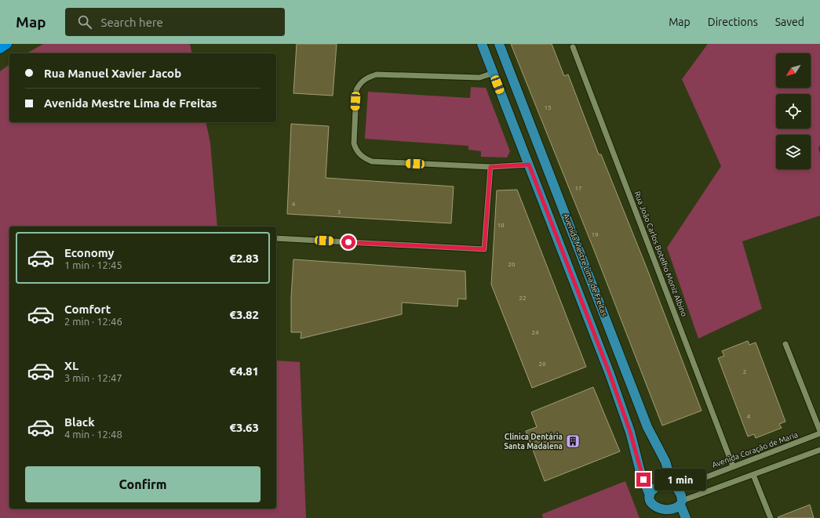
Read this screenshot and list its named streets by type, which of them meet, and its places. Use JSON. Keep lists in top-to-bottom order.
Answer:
{
  "streets": {
    "main road": ["Avenida Mestre Lima de Freitas"],
    "street": ["Rua João Carlos Botelho Moniz Albino", "Avenida Coração de Maria"]
  },
  "crossings": [
    ["Rua João Carlos Botelho Moniz Albino", "Avenida Coração de Maria"],
    ["Avenida Mestre Lima de Freitas", "Avenida Coração de Maria"]
  ],
  "places": {
    "building": ["Clínica Dentária Santa Madalena"]
  },
  "house_numbers": [
    "15",
    "17",
    "4",
    "3",
    "18",
    "19",
    "20",
    "22",
    "24",
    "26",
    "2",
    "4"
  ],
  "north": "bottom left",
  "page": {
    "header": "Map",
    "search": "Search here",
    "nav": ["Map", "Directions", "Saved"],
    "banner": ["Rua Manuel Xavier Jacob", "Avenida Mestre Lima de Freitas"],
    "list": [
      {
        "name": "Economy",
        "note": "1 min · 12:45",
        "value": "€2.83"
      },
      {
        "name": "Comfort",
        "note": "2 min · 12:46",
        "value": "€3.82"
      },
      {
        "name": "XL",
        "note": "3 min · 12:47",
        "value": "€4.81"
      },
      {
        "name": "Black",
        "note": "4 min · 12:48",
        "value": "€3.63"
      }
    ],
    "buttons": "Confirm",
    "bubble": "1 min"
  }
}
